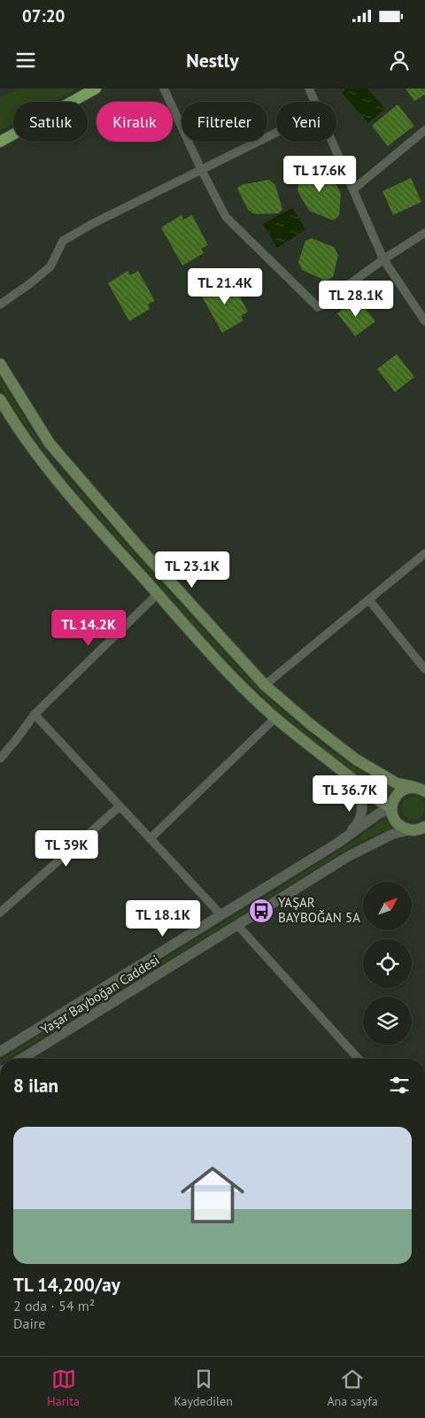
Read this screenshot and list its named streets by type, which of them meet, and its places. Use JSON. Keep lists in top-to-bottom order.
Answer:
{
  "streets": {
    "street": ["Yaşar Bayboğan Caddesi"]
  },
  "places": {
    "bus stop": ["YAŞAR BAYBOĞAN 5A"]
  },
  "north": "top right",
  "page": {
    "status": "07:20",
    "header": "Nestly",
    "chip": [
      "Satılık",
      "Kiralık",
      "Filtreler",
      "Yeni"
    ],
    "price": [
      "TL 17.6K",
      "TL 21.4K",
      "TL 28.1K",
      "TL 23.1K",
      "TL 14.2K",
      "TL 36.7K",
      "TL 39K",
      "TL 18.1K"
    ],
    "heading": "8 ilan",
    "list": [
      {
        "name": "TL 14,200/ay",
        "note": "2 oda · 54 m² · Daire"
      }
    ],
    "tabs": ["Harita", "Kaydedilen", "Ana sayfa"]
  }
}
